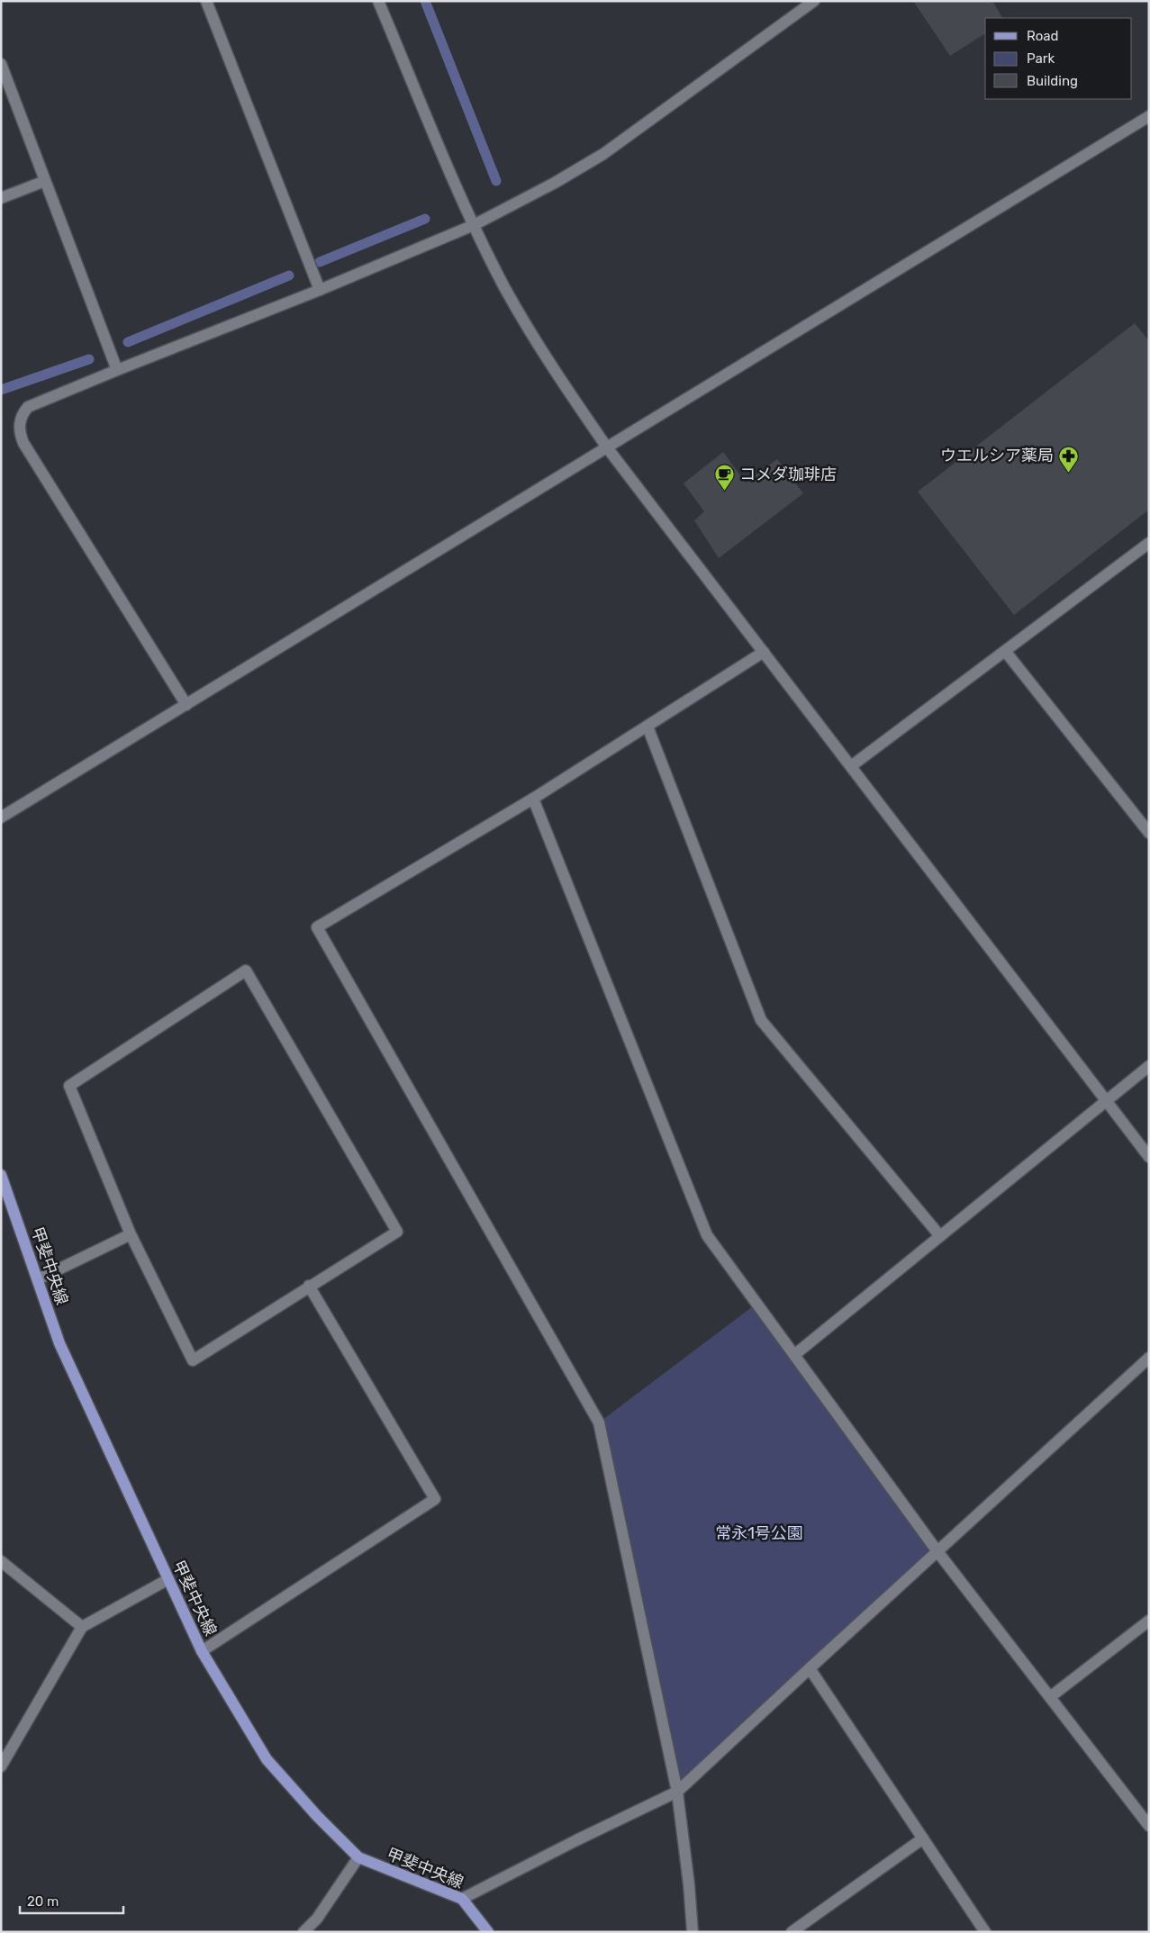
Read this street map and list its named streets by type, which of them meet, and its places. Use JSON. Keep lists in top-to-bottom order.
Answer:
{
  "streets": {
    "main road": ["甲斐中央線"]
  },
  "parks": ["常永1号公園"],
  "places": {
    "pharmacy": ["ウエルシア薬局"],
    "cafe": ["コメダ珈琲店"]
  },
  "legend": ["Road", "Park", "Building"],
  "scale_bar": "20 m"
}
